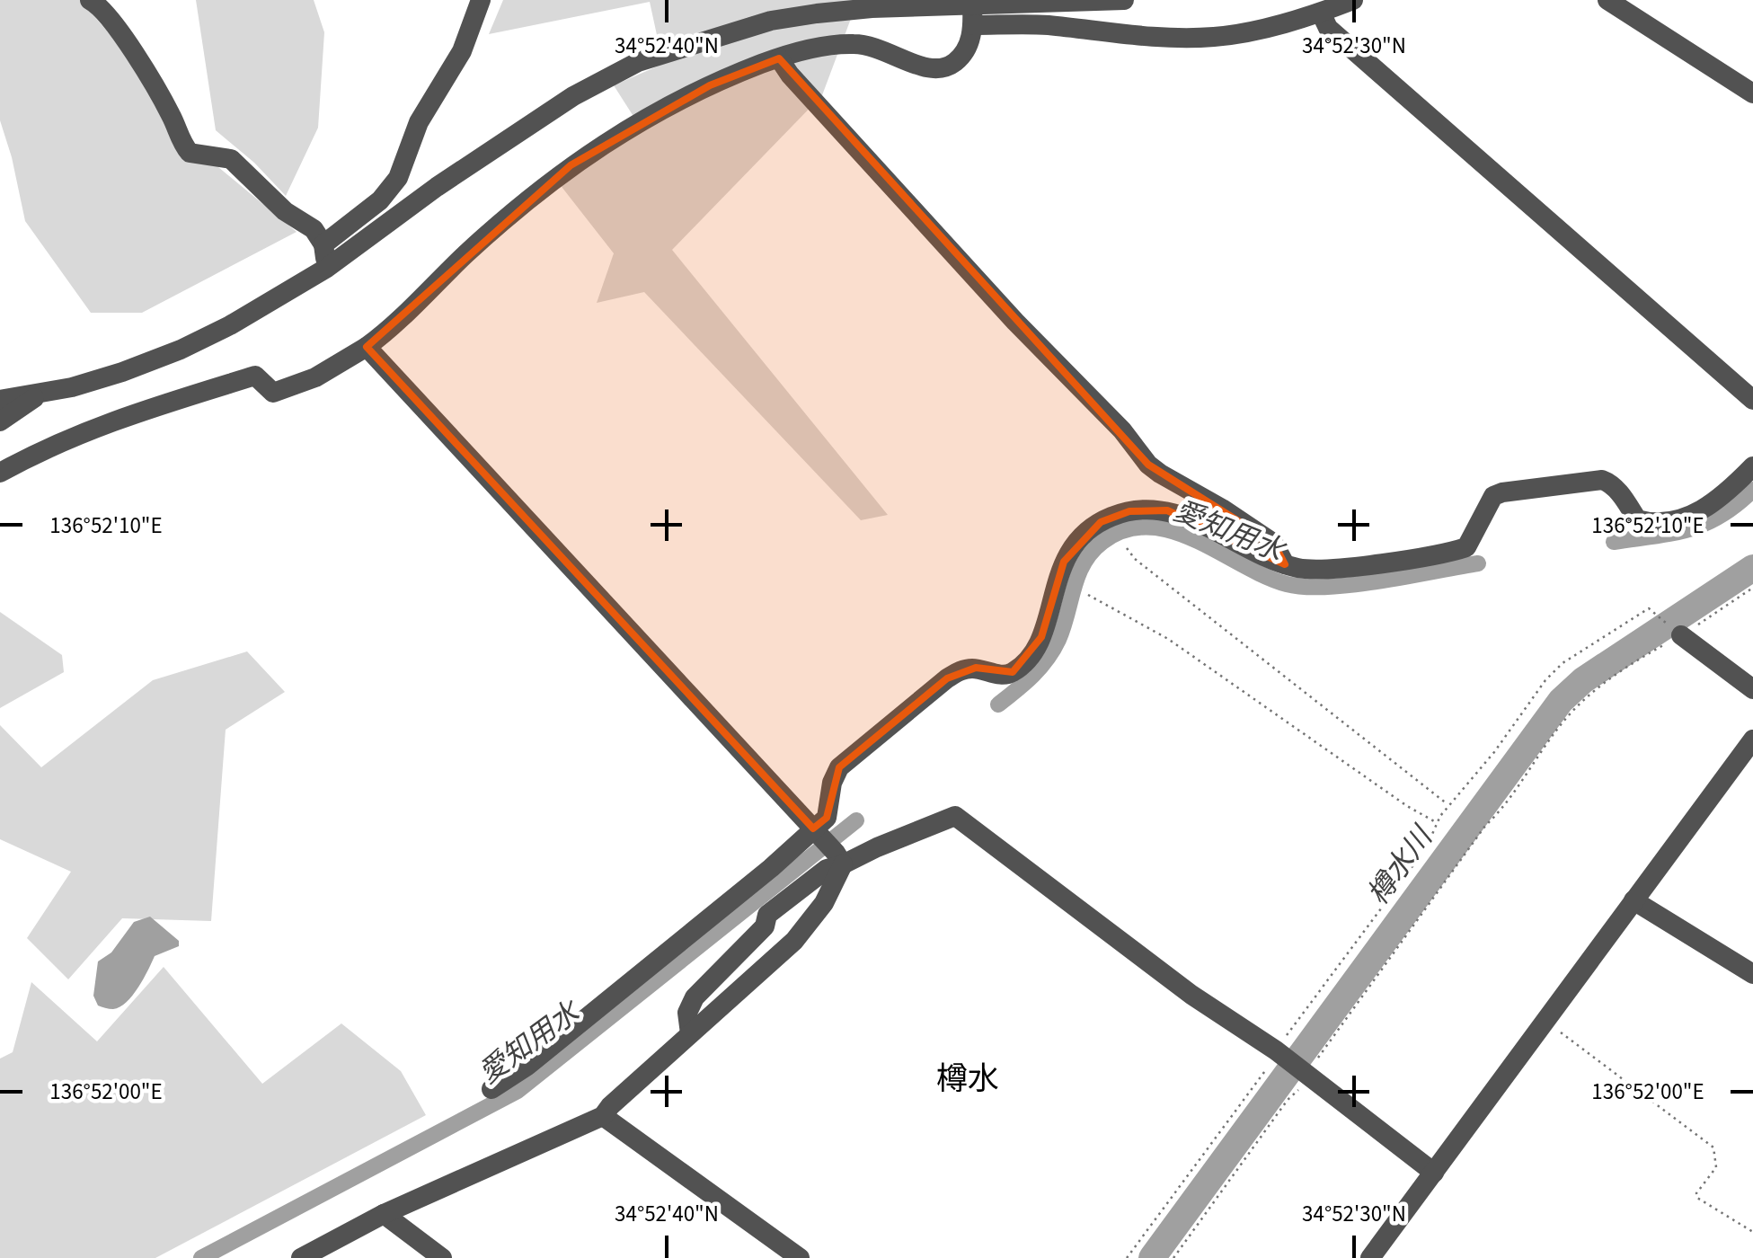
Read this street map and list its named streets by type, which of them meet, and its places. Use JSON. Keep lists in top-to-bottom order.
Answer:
{
  "districts": ["樽水"],
  "water": ["愛知用水", "樽水川"],
  "coordinates": [
    "34°52'40\"N",
    "34°52'30\"N",
    "136°52'10\"E",
    "136°52'00\"E"
  ]
}
